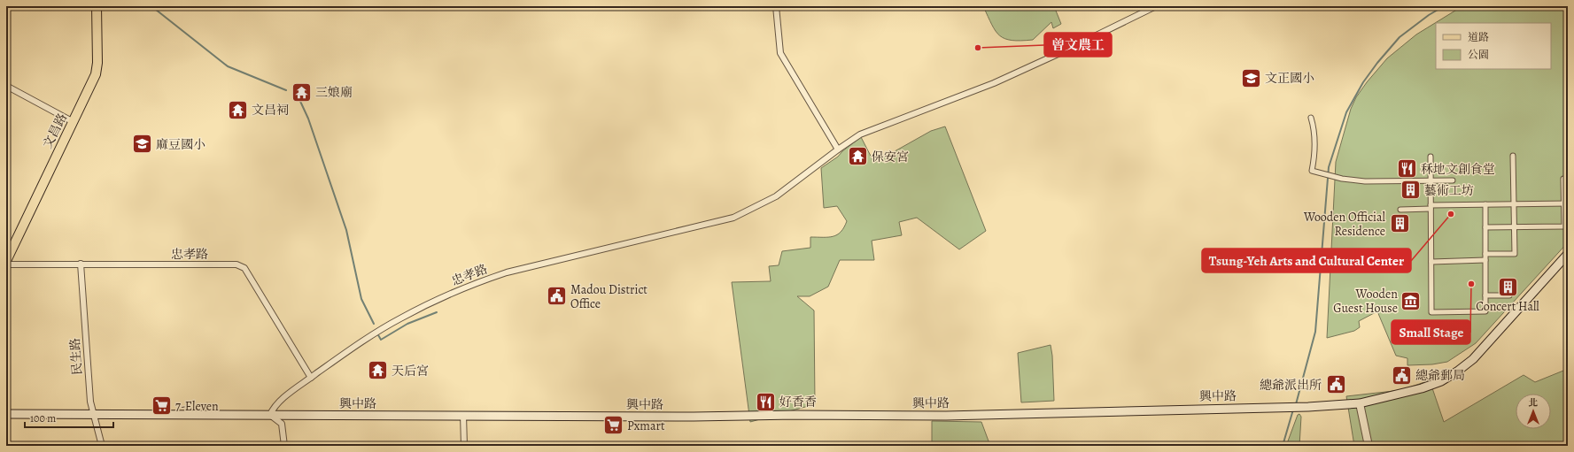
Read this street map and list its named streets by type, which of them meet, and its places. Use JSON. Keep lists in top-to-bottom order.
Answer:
{
  "streets": {
    "main road": ["文昌路", "興中路"],
    "street": ["忠孝路", "民生路"]
  },
  "crossings": [
    ["忠孝路", "民生路"],
    ["忠孝路", "興中路"],
    ["民生路", "興中路"]
  ],
  "places": {
    "other": ["曾文農工", "Tsung-Yeh Arts and Cultural Center", "Small Stage"],
    "school or university": ["文正國小", "麻豆國小"],
    "temple": [
      "三娘廟",
      "文昌祠",
      "保安宮",
      "天后宮"
    ],
    "restaurant": ["秝地文創食堂", "好香香"],
    "building": ["藝術工坊", "Wooden Official Residence", "Concert Hall"],
    "public building": ["Madou District Office", "總爺郵局", "總爺派出所"],
    "museum": ["Wooden Guest House"],
    "supermarket": ["7-Eleven", "Pxmart"]
  },
  "legend": ["道路", "公園"],
  "scale_bar": "100 m",
  "north": "top"
}
